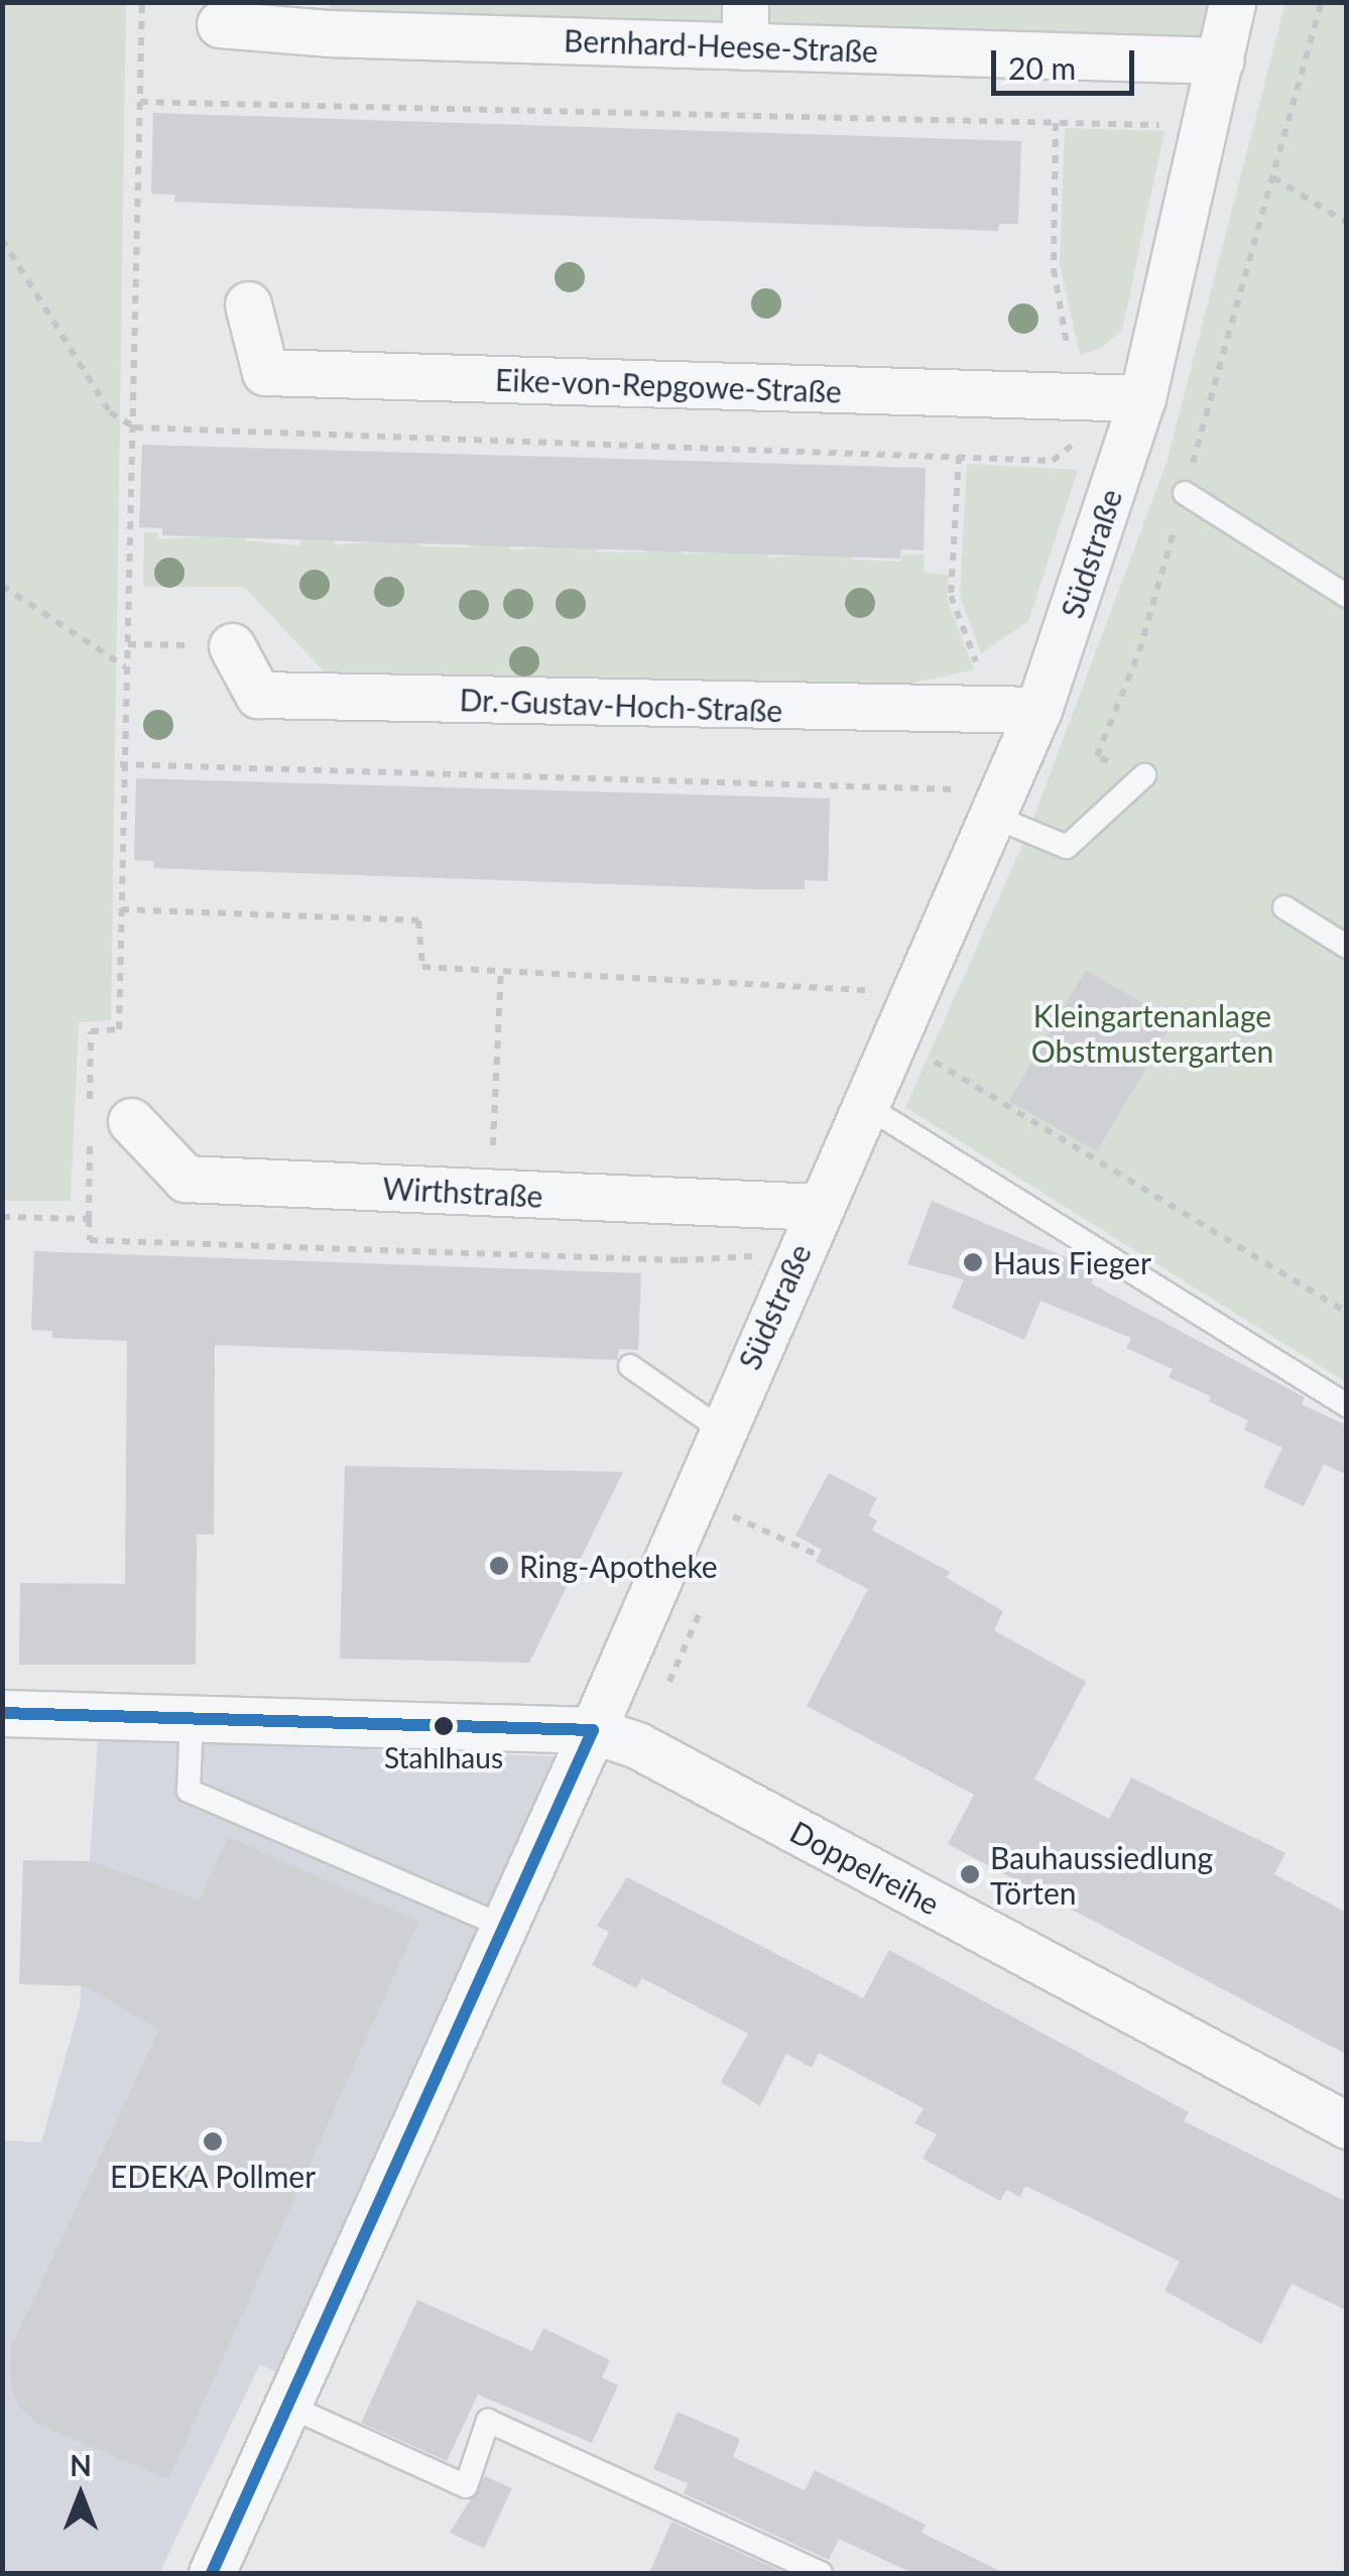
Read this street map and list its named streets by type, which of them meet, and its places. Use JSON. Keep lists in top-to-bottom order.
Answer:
{
  "streets": {
    "street": [
      "Bernhard-Heese-Straße",
      "Eike-von-Repgowe-Straße",
      "Südstraße",
      "Dr.-Gustav-Hoch-Straße",
      "Wirthstraße",
      "Doppelreihe"
    ]
  },
  "crossings": [
    ["Bernhard-Heese-Straße", "Südstraße"],
    ["Eike-von-Repgowe-Straße", "Südstraße"],
    ["Südstraße", "Dr.-Gustav-Hoch-Straße"],
    ["Südstraße", "Wirthstraße"],
    ["Südstraße", "Doppelreihe"]
  ],
  "parks": ["Kleingartenanlage Obstmustergarten"],
  "places": [
    "Haus Fieger",
    "Ring-Apotheke",
    "Stahlhaus",
    "Bauhaussiedlung Törten",
    "EDEKA Pollmer"
  ],
  "scale_bar": "20 m",
  "north": "top"
}
